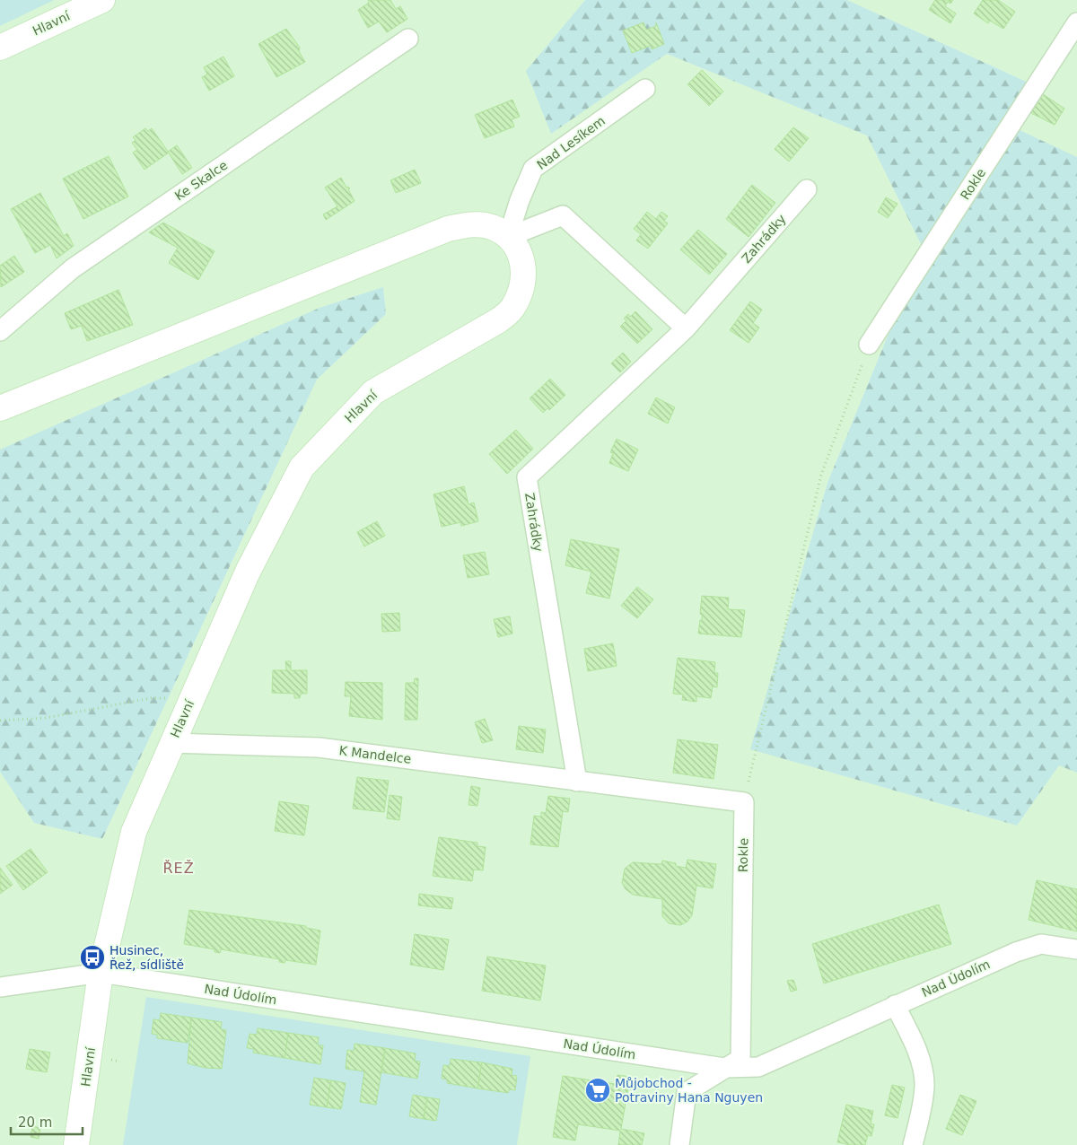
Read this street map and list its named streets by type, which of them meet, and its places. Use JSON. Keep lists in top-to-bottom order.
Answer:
{
  "streets": {
    "street": [
      "Hlavní",
      "Nad Lesíkem",
      "Ke Skalce",
      "Rokle",
      "Zahrádky",
      "K Mandelce",
      "Nad Údolím"
    ]
  },
  "crossings": [
    ["Hlavní", "Nad Lesíkem"],
    ["Hlavní", "K Mandelce"],
    ["Hlavní", "Nad Údolím"],
    ["Rokle", "Nad Údolím"],
    ["Zahrádky", "K Mandelce"]
  ],
  "districts": ["ŘEŽ"],
  "places": {
    "bus stop": ["Husinec, Řež, sídliště"],
    "supermarket": ["Můjobchod - Potraviny Hana Nguyen"]
  },
  "scale_bar": "20 m"
}
